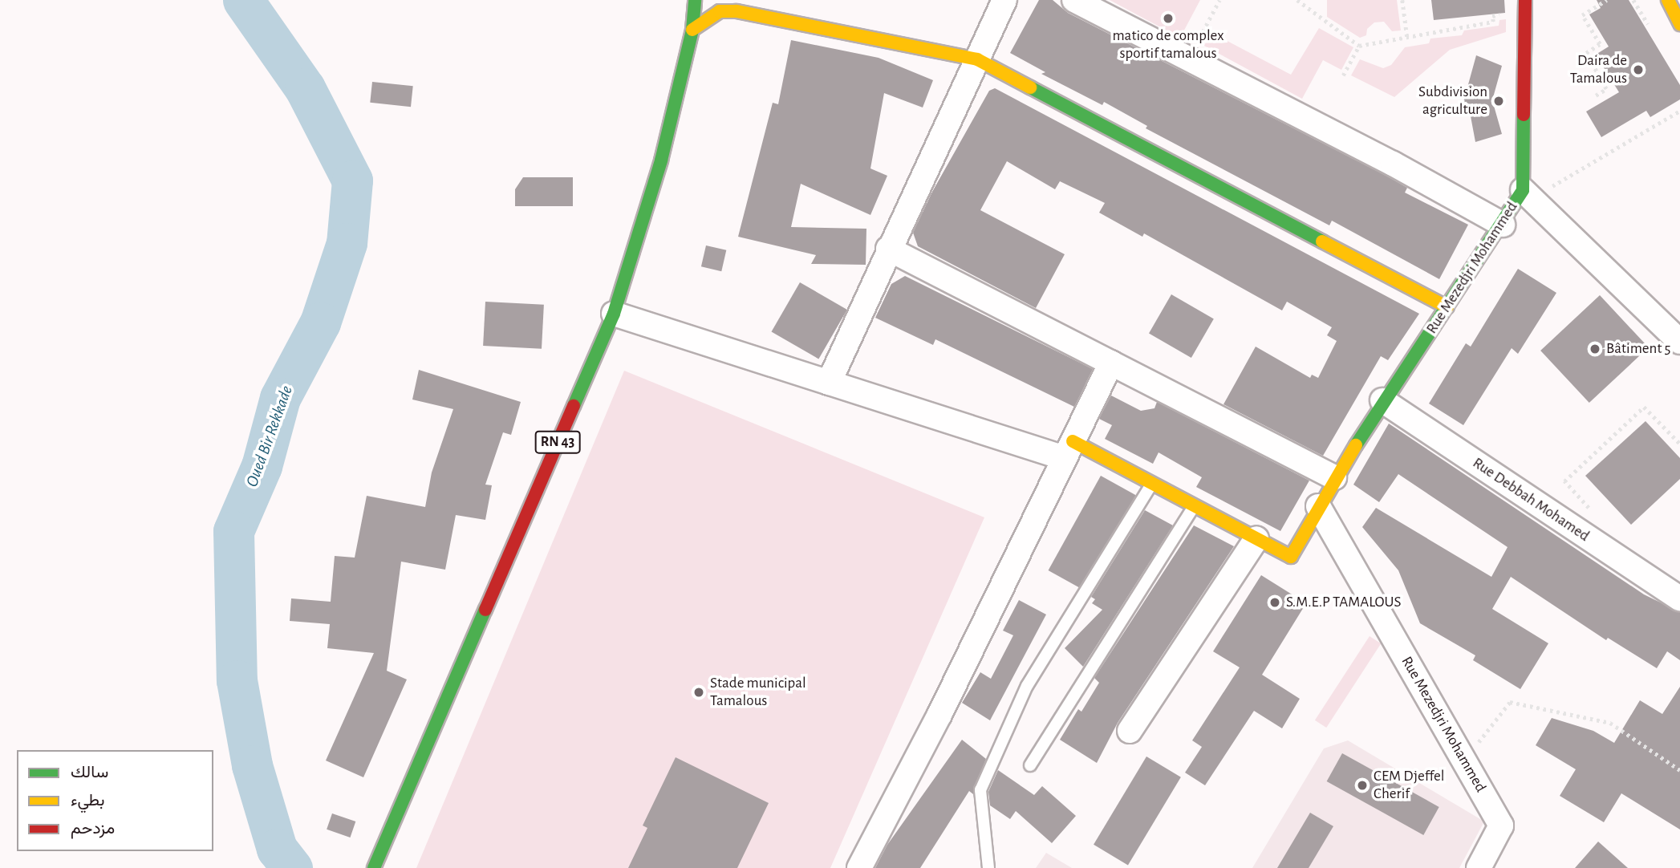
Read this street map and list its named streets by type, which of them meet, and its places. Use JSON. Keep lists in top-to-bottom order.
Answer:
{
  "streets": {
    "street": ["Rue Mezedjri Mohammed", "RN 43", "Rue Debbah Mohamed"]
  },
  "crossings": [
    ["Rue Mezedjri Mohammed", "Rue Debbah Mohamed"]
  ],
  "water": ["Oued Bir Rekkade"],
  "places": [
    "matico de complex sportif tamalous",
    "Daira de Tamalous",
    "Subdivision agriculture",
    "Bâtiment 5",
    "S.M.E.P TAMALOUS",
    "Stade municipal Tamalous",
    "CEM Djeffel Cherif"
  ],
  "legend": ["سالك", "بطيء", "مزدحم"]
}
